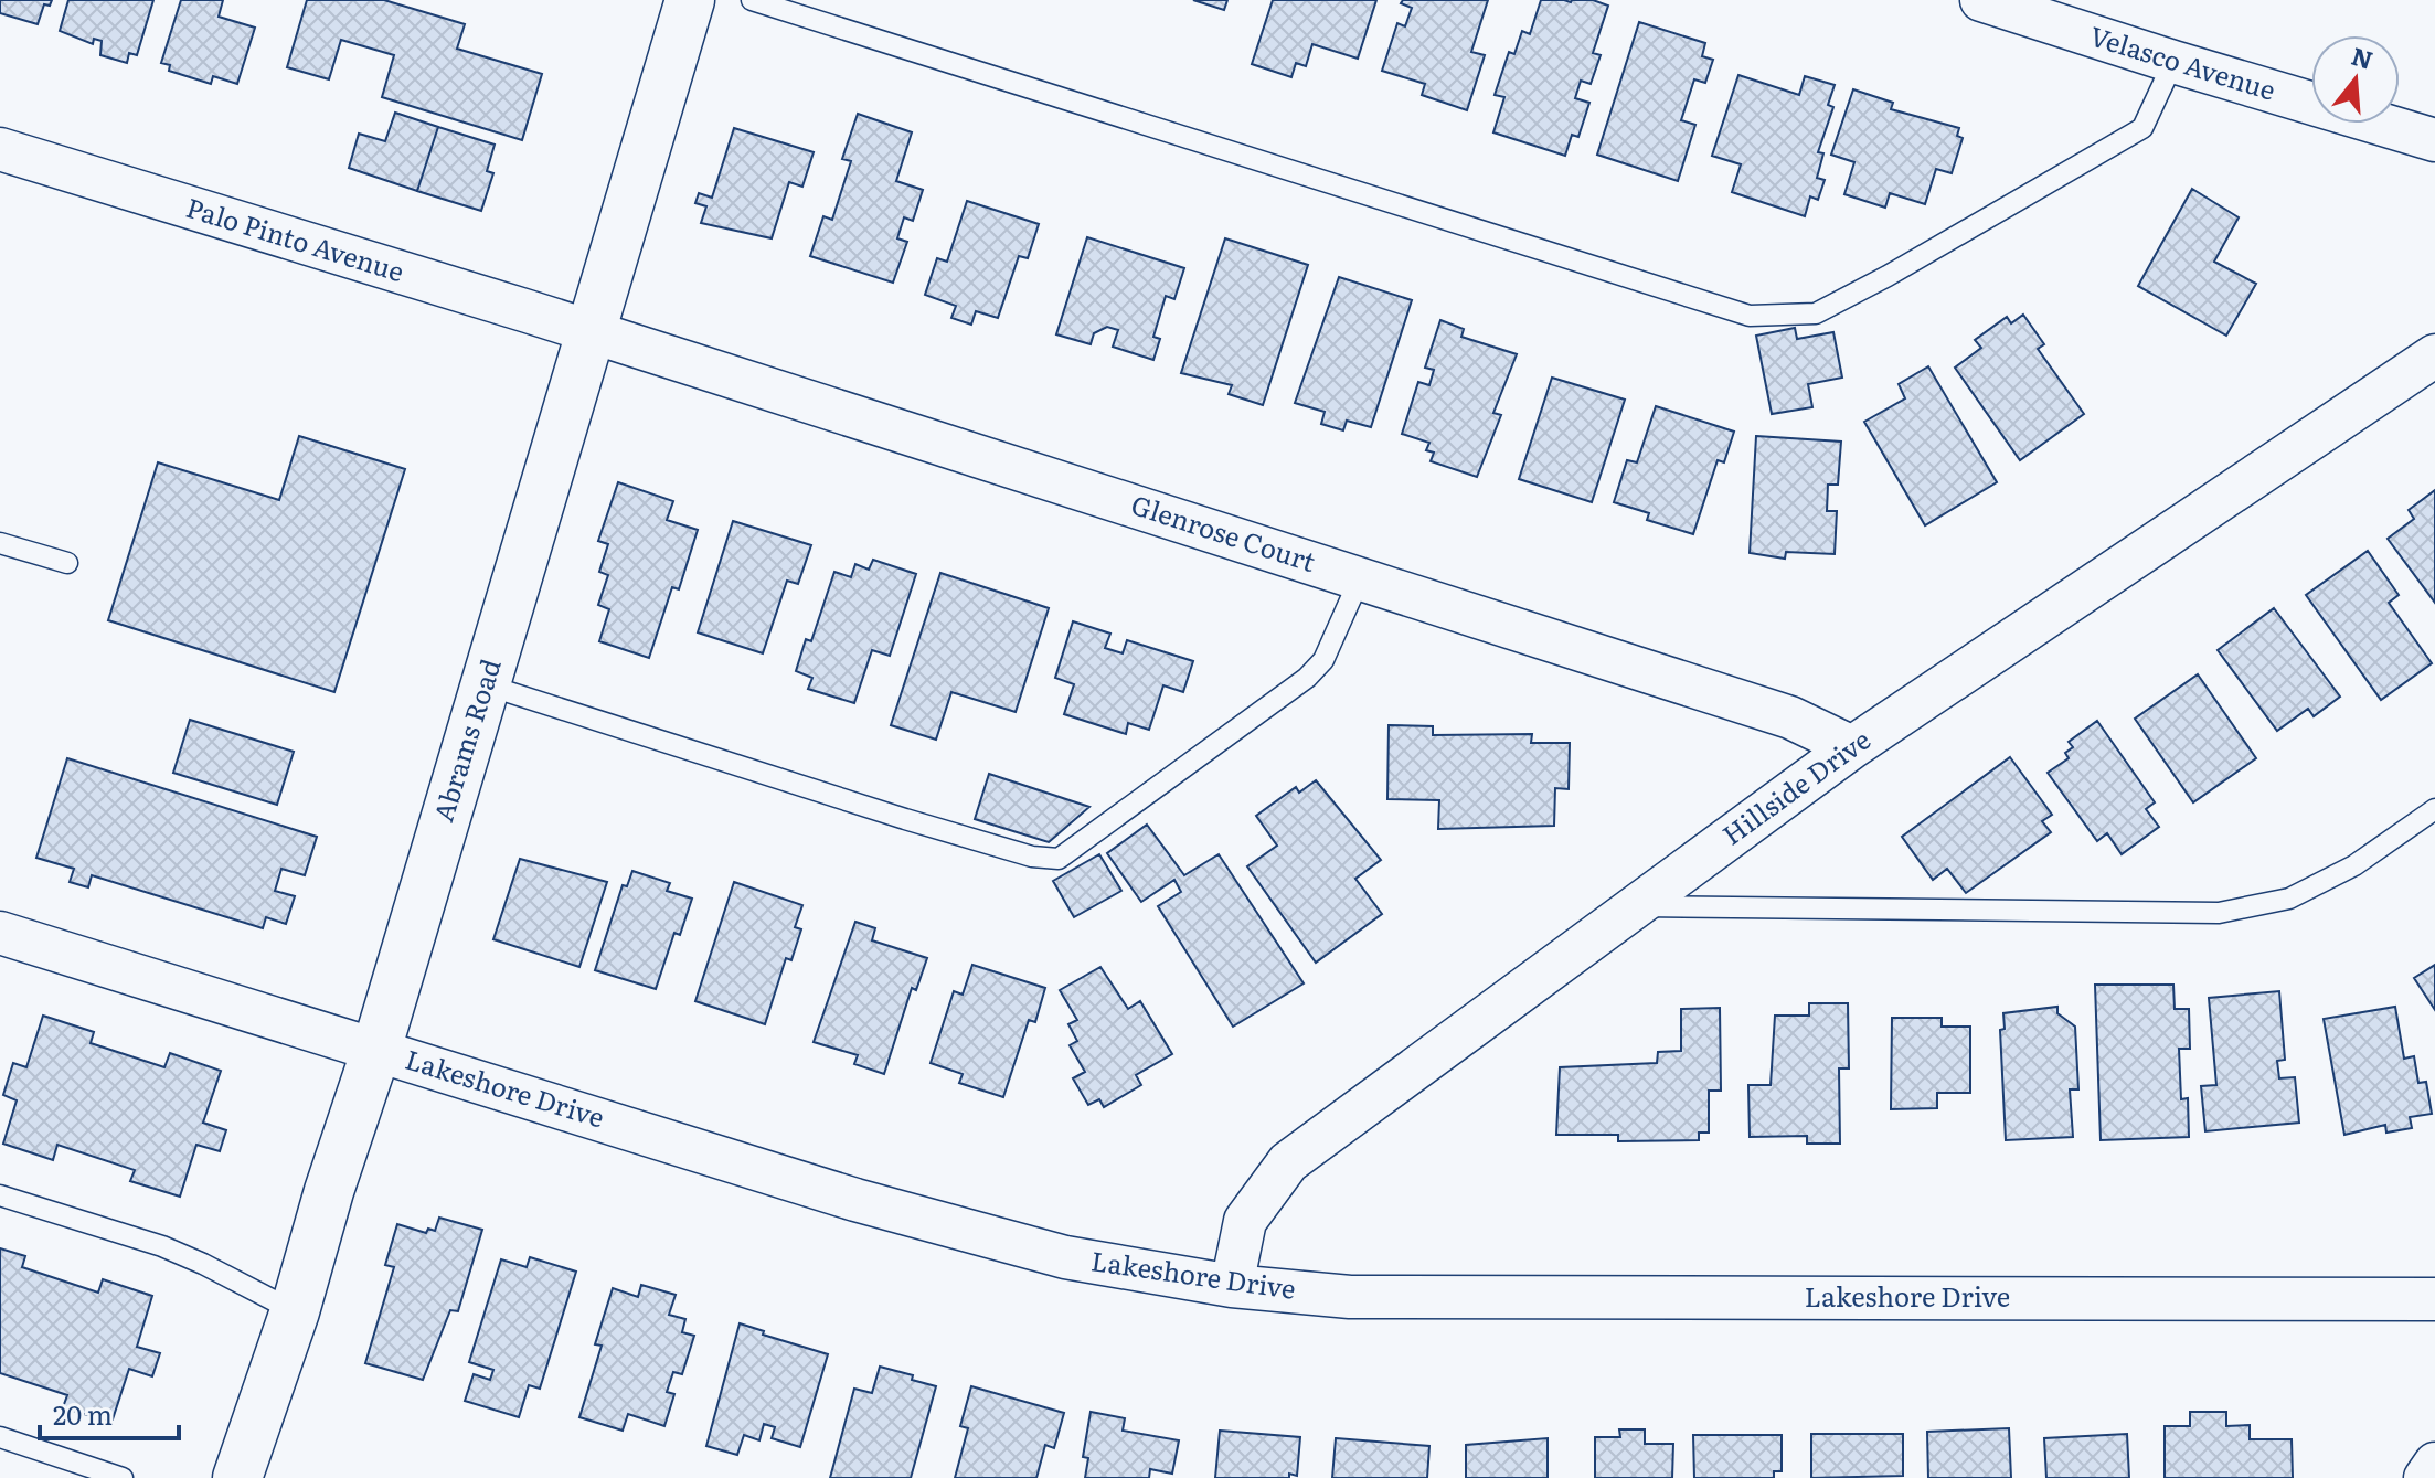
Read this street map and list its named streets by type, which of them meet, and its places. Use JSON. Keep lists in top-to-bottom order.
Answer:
{
  "streets": {
    "main road": ["Abrams Road"],
    "street": [
      "Velasco Avenue",
      "Palo Pinto Avenue",
      "Glenrose Court",
      "Hillside Drive",
      "Lakeshore Drive"
    ]
  },
  "crossings": [
    ["Palo Pinto Avenue", "Glenrose Court"],
    ["Palo Pinto Avenue", "Abrams Road"],
    ["Glenrose Court", "Abrams Road"],
    ["Glenrose Court", "Hillside Drive"],
    ["Abrams Road", "Lakeshore Drive"],
    ["Hillside Drive", "Lakeshore Drive"]
  ],
  "scale_bar": "20 m",
  "north": "top"
}
